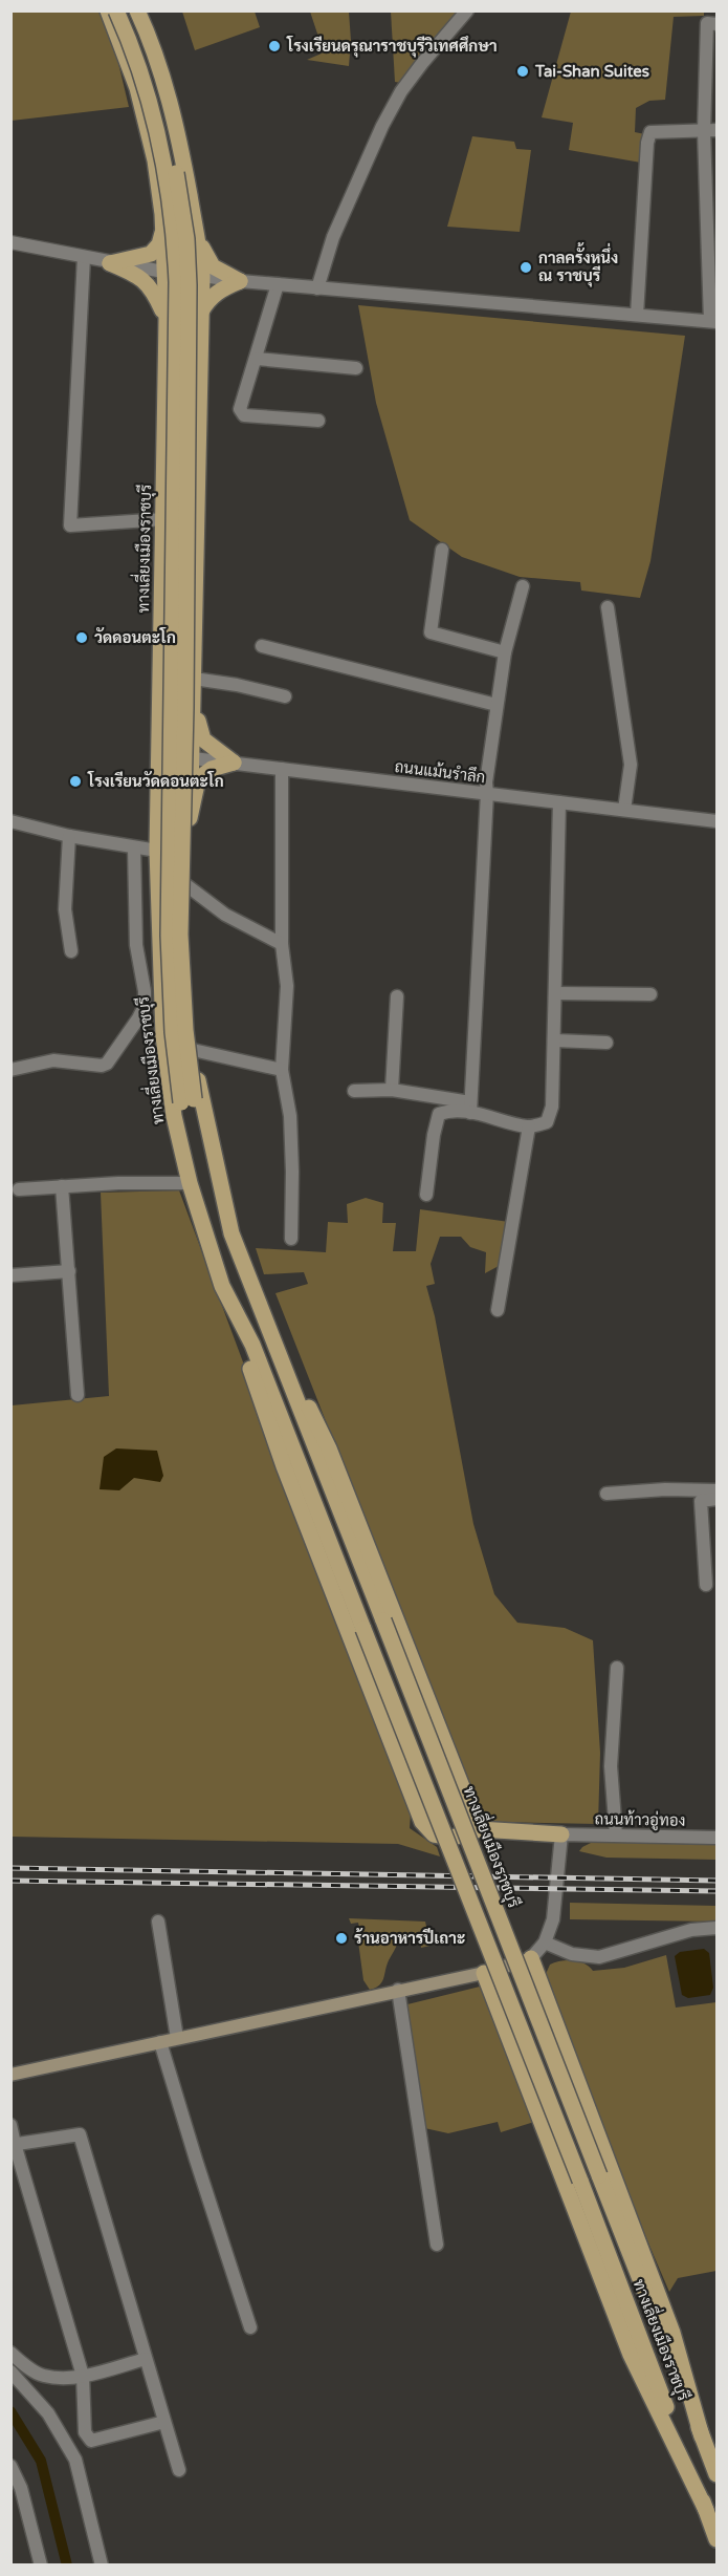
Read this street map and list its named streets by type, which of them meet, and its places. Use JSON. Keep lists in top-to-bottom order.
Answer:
{
  "streets": {
    "main road": ["ทางเลี่ยงเมืองราชบุรี"],
    "street": ["ถนนแม้นรำลึก", "ถนนท้าวอู่ทอง"]
  },
  "crossings": [
    ["ทางเลี่ยงเมืองราชบุรี", "ถนนแม้นรำลึก"]
  ],
  "places": [
    "โรงเรียนดรุณาราชบุรีวิเทศศึกษา",
    "Tai-Shan Suites",
    "กาลครั้งหนึ่ง ณ ราชบุรี",
    "วัดดอนตะโก",
    "โรงเรียนวัดดอนตะโก",
    "ร้านอาหารปีเถาะ"
  ]
}
